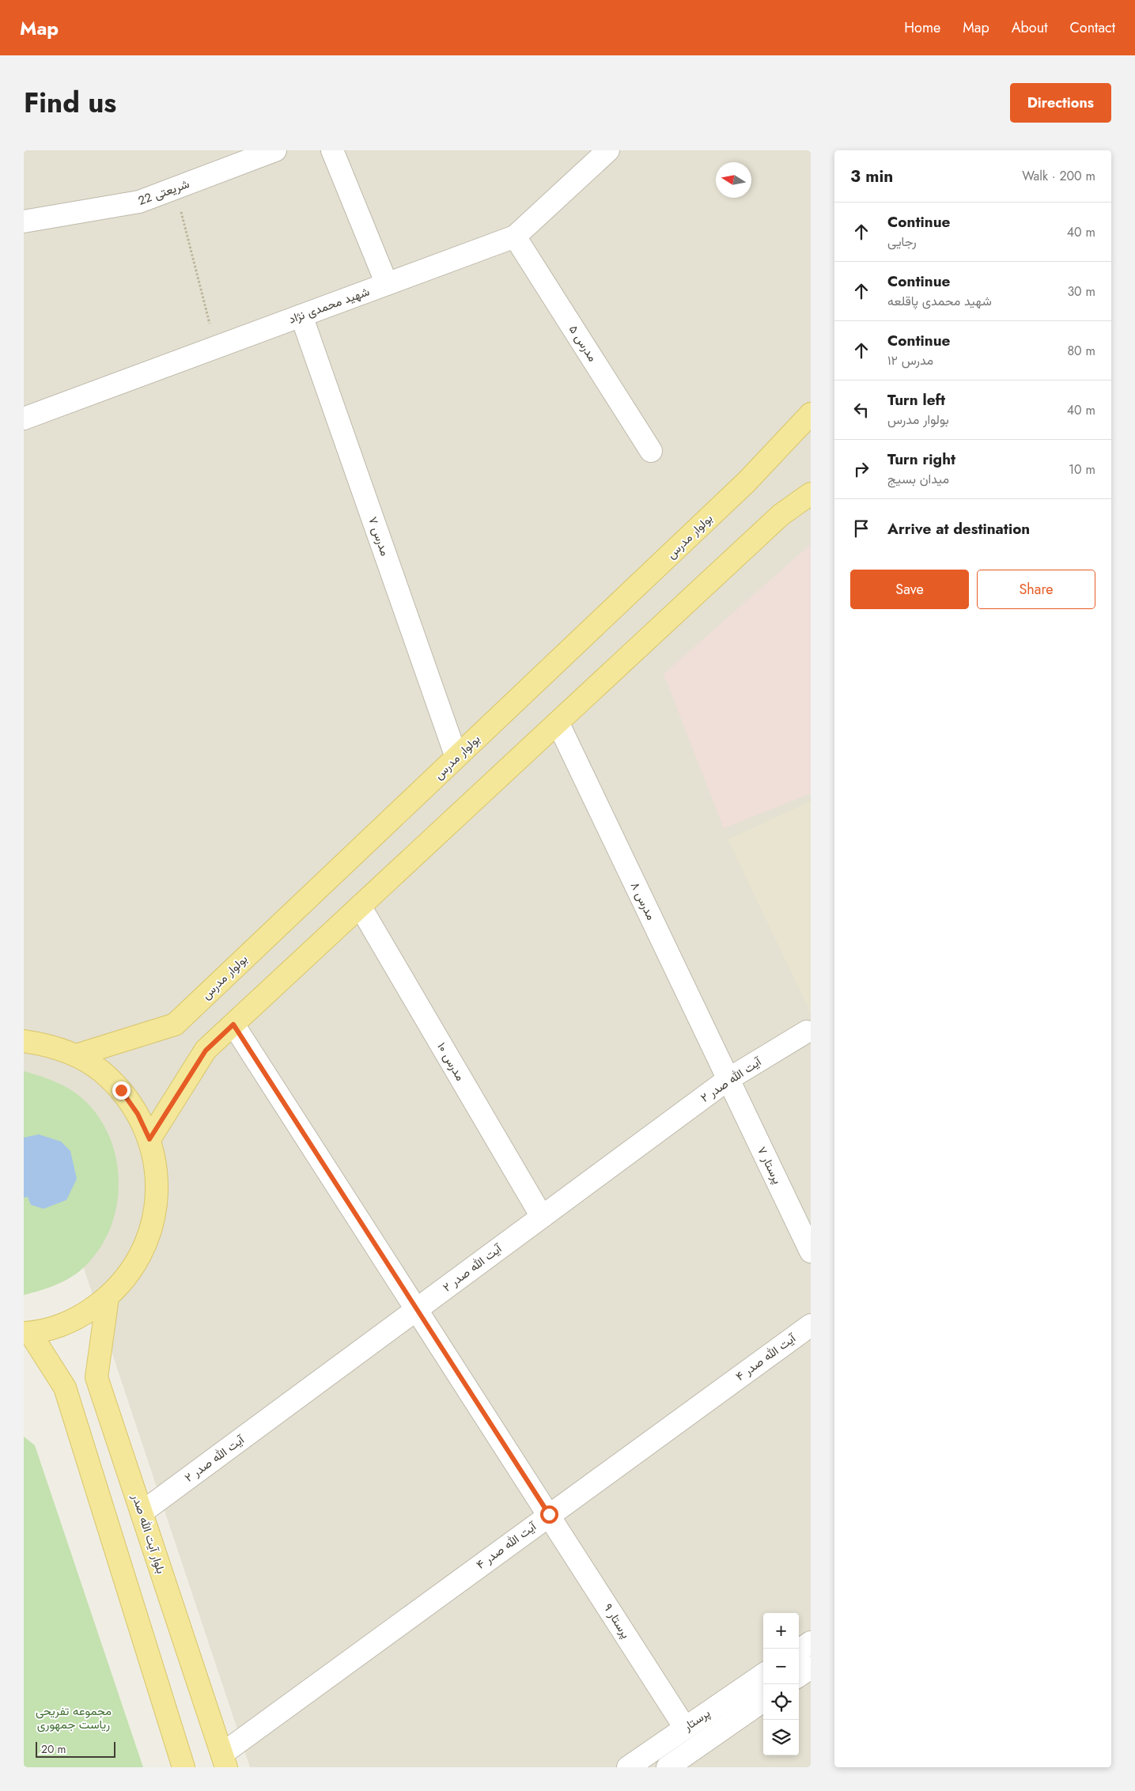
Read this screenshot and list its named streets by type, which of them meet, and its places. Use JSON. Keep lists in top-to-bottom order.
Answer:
{
  "streets": {
    "main road": ["بولوار مدرس", "بلوار آیت الله صدر"],
    "street": [
      "شریعتی 22",
      "شهید محمدی نژاد",
      "مدرس ۵",
      "مدرس ۷",
      "مدرس ۸",
      "مدرس ۱۰",
      "آیت الله صدر ۲",
      "پرستار ۷",
      "آیت الله صدر ۴",
      "پرستار ۹",
      "پرستار"
    ]
  },
  "crossings": [
    ["شهید محمدی نژاد", "مدرس ۵"],
    ["شهید محمدی نژاد", "مدرس ۷"],
    ["مدرس ۷", "بولوار مدرس"],
    ["مدرس ۸", "آیت الله صدر ۲"],
    ["مدرس ۸", "پرستار ۷"],
    ["مدرس ۱۰", "آیت الله صدر ۲"],
    ["آیت الله صدر ۲", "پرستار ۷"],
    ["آیت الله صدر ۲", "بلوار آیت الله صدر"],
    ["آیت الله صدر ۲", "پرستار ۹"],
    ["آیت الله صدر ۴", "بلوار آیت الله صدر"],
    ["آیت الله صدر ۴", "پرستار ۹"],
    ["پرستار ۹", "پرستار"]
  ],
  "parks": ["مجموعه تفریحی ریاست جمهوری"],
  "scale_bar": "20 m",
  "north": "left",
  "page": {
    "header": "Map",
    "nav": [
      "Home",
      "Map",
      "About",
      "Contact"
    ],
    "title": "Find us",
    "buttons": [
      "Directions",
      ["Save", "Share"]
    ],
    "heading": ["3 min", "Walk · 200 m"],
    "list": [
      ["Continue", "رجایی", "40 m"],
      ["Continue", "شهید محمدی پاقلعه", "30 m"],
      ["Continue", "مدرس ۱۲", "80 m"],
      ["Turn left", "بولوار مدرس", "40 m"],
      ["Turn right", "میدان بسیج", "10 m"],
      "Arrive at destination"
    ],
    "map_buttons": ["+", "−"],
    "scale": "20 m"
  }
}
